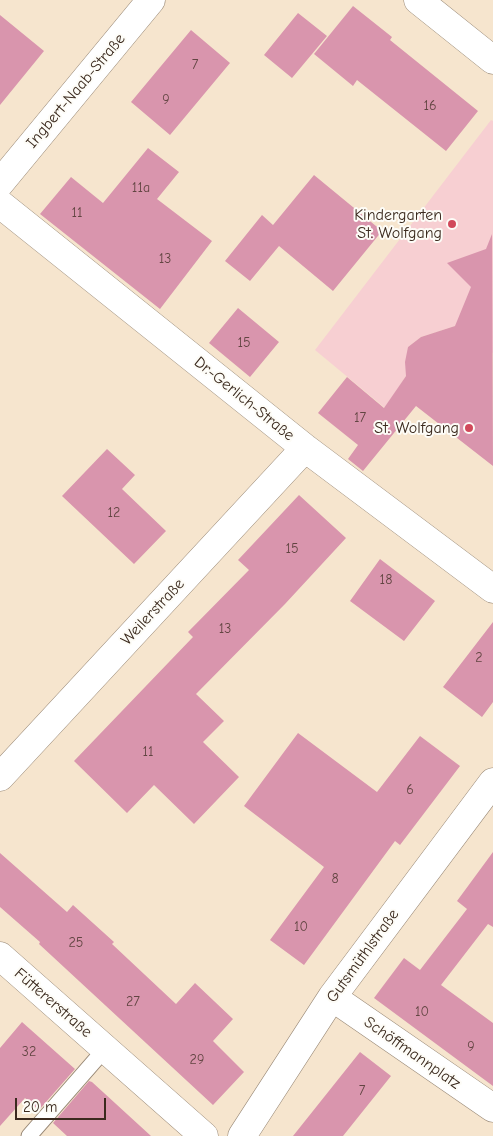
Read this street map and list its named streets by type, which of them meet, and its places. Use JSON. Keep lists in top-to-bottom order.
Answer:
{
  "streets": {
    "street": [
      "Ingbert-Naab-Straße",
      "Dr.-Gerlich-Straße",
      "Weilerstraße",
      "Gutsmüthlstraße",
      "Füttererstraße",
      "Schöffmannplatz"
    ]
  },
  "crossings": [
    ["Dr.-Gerlich-Straße", "Weilerstraße"],
    ["Gutsmüthlstraße", "Schöffmannplatz"]
  ],
  "places": ["Kindergarten St. Wolfgang", "St. Wolfgang"],
  "house_numbers": [
    "7",
    "9",
    "16",
    "11a",
    "11",
    "13",
    "15",
    "17",
    "12",
    "15",
    "18",
    "13",
    "2",
    "11",
    "6",
    "8",
    "10",
    "25",
    "27",
    "10",
    "9",
    "32",
    "29",
    "7"
  ],
  "scale_bar": "20 m"
}
